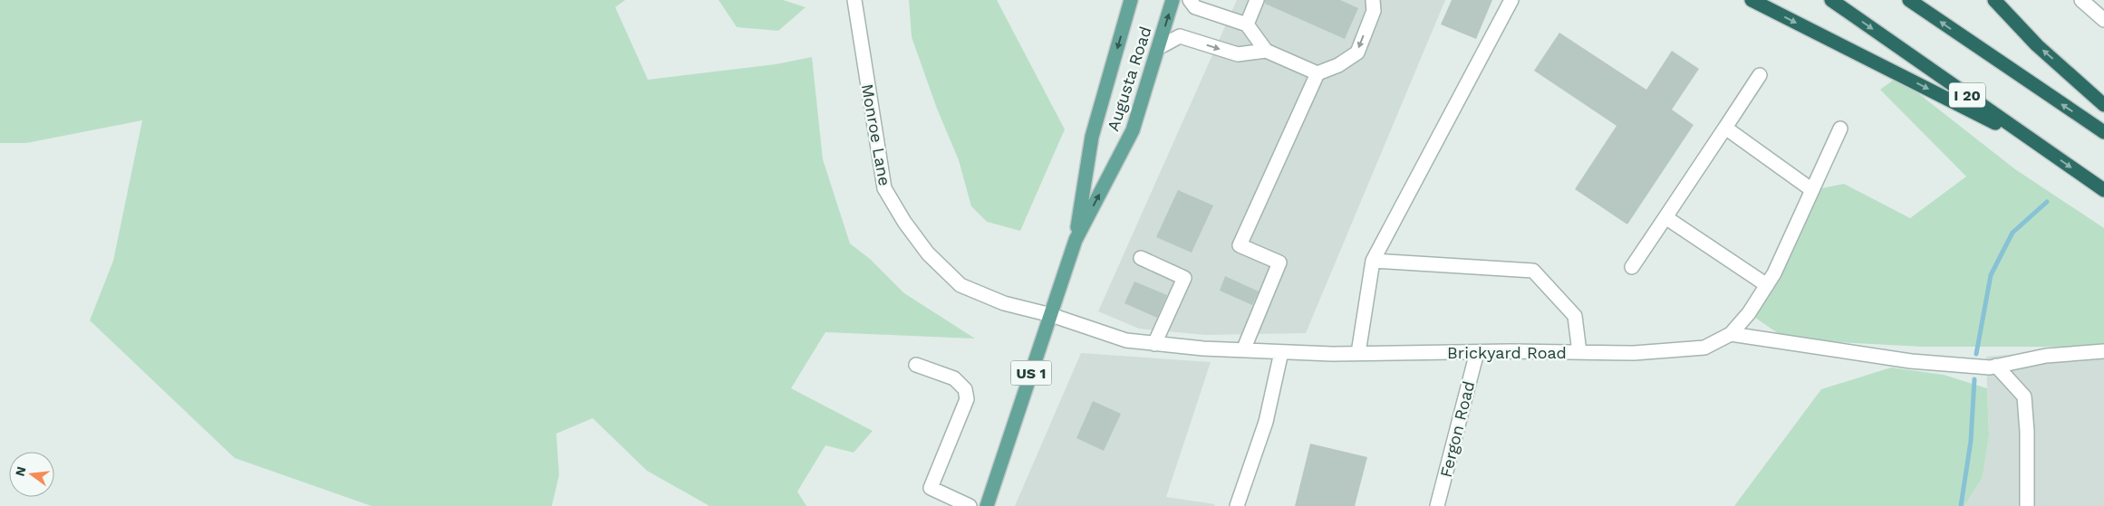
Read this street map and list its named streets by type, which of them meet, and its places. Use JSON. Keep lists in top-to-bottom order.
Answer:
{
  "streets": {
    "highway": ["I 20"],
    "main road": ["Augusta Road", "US 1"],
    "street": ["Monroe Lane", "Brickyard Road", "Fergon Road"]
  },
  "crossings": [
    ["Augusta Road", "Monroe Lane"],
    ["Augusta Road", "Brickyard Road"],
    ["Monroe Lane", "Brickyard Road"],
    ["Brickyard Road", "Fergon Road"]
  ],
  "north": "left"
}
